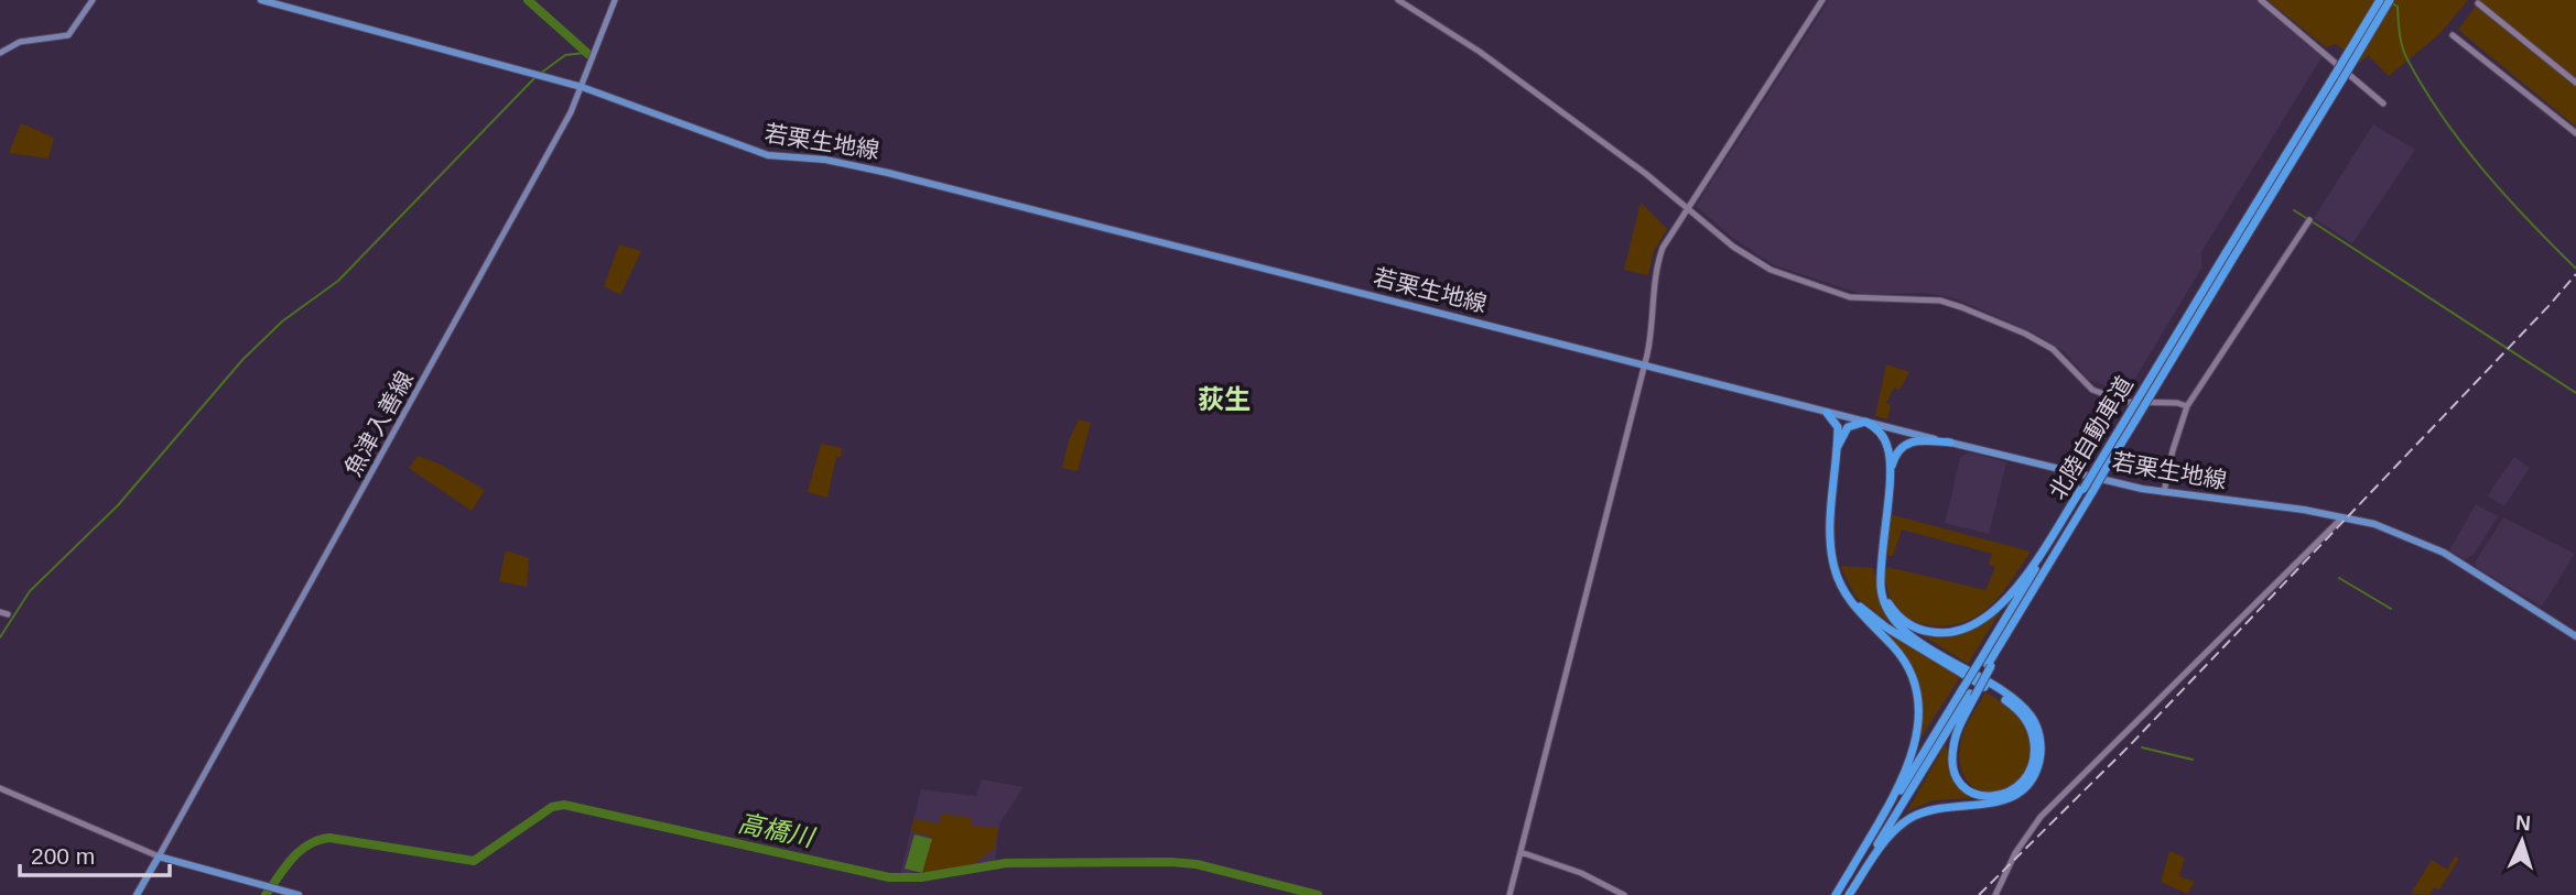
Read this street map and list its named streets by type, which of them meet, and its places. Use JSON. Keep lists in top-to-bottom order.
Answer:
{
  "streets": {
    "highway": ["北陸自動車道"],
    "main road": ["若栗生地線", "魚津入善線"]
  },
  "crossings": [
    ["若栗生地線", "魚津入善線"]
  ],
  "districts": ["荻生"],
  "water": ["高橋川"],
  "scale_bar": "200 m",
  "north": "top"
}
